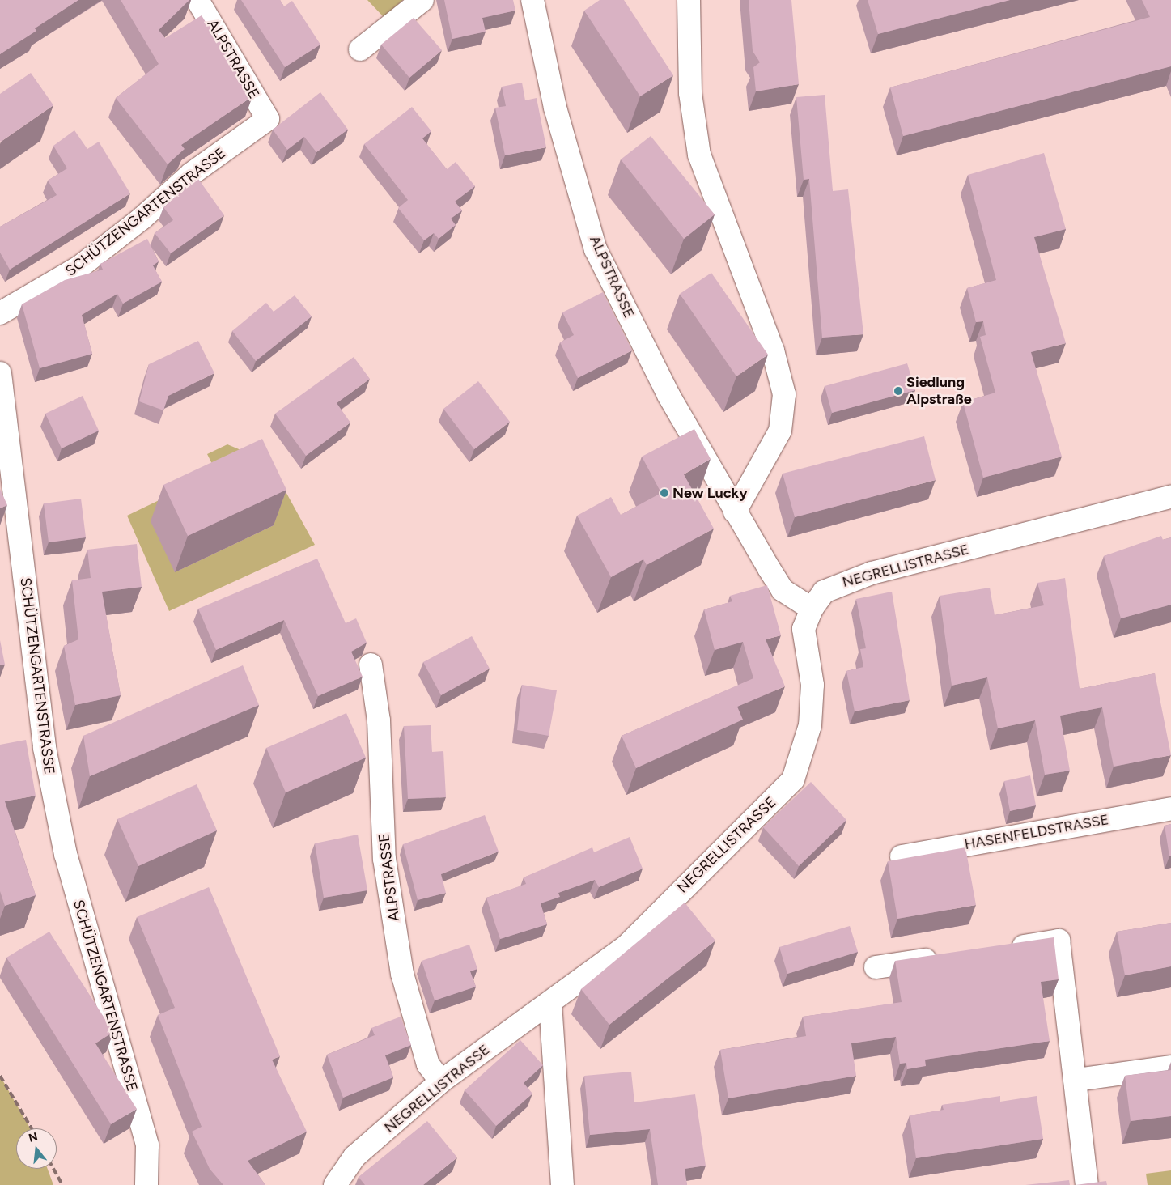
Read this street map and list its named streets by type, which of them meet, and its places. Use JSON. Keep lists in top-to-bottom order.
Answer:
{
  "streets": {
    "street": [
      "ALPSTRASSE",
      "SCHÜTZENGARTENSTRASSE",
      "NEGRELLISTRASSE",
      "HASENFELDSTRASSE"
    ]
  },
  "crossings": [
    ["ALPSTRASSE", "SCHÜTZENGARTENSTRASSE"],
    ["ALPSTRASSE", "NEGRELLISTRASSE"]
  ],
  "places": ["Siedlung Alpstraße", "New Lucky"],
  "north": "top"
}
